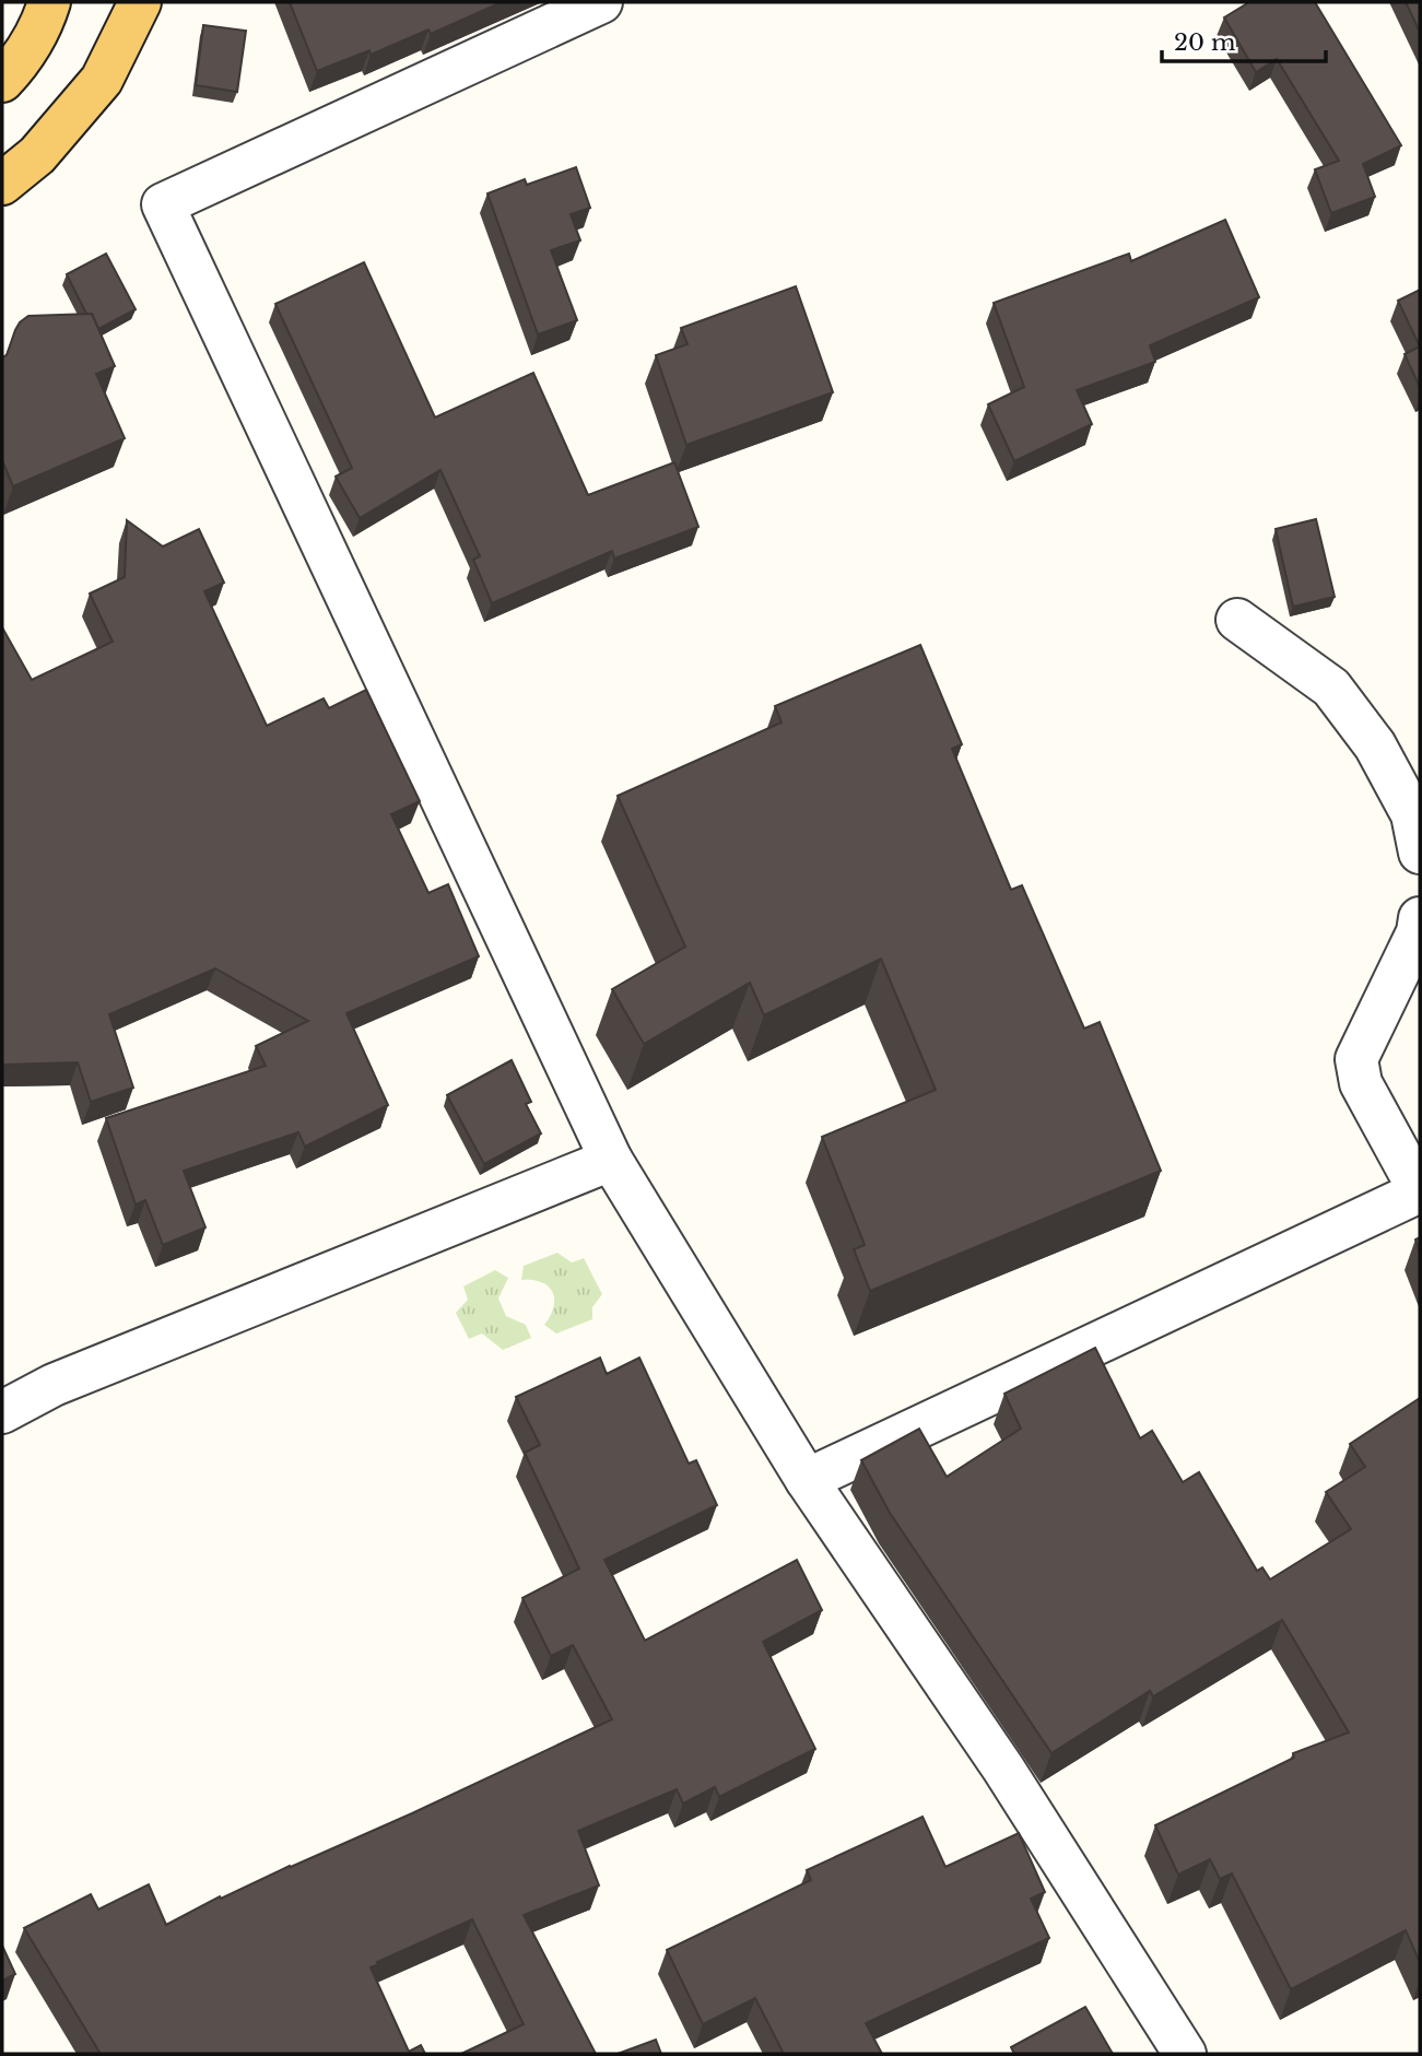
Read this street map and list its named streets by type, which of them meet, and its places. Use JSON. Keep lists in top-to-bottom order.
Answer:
{
  "scale_bar": "20 m"
}
